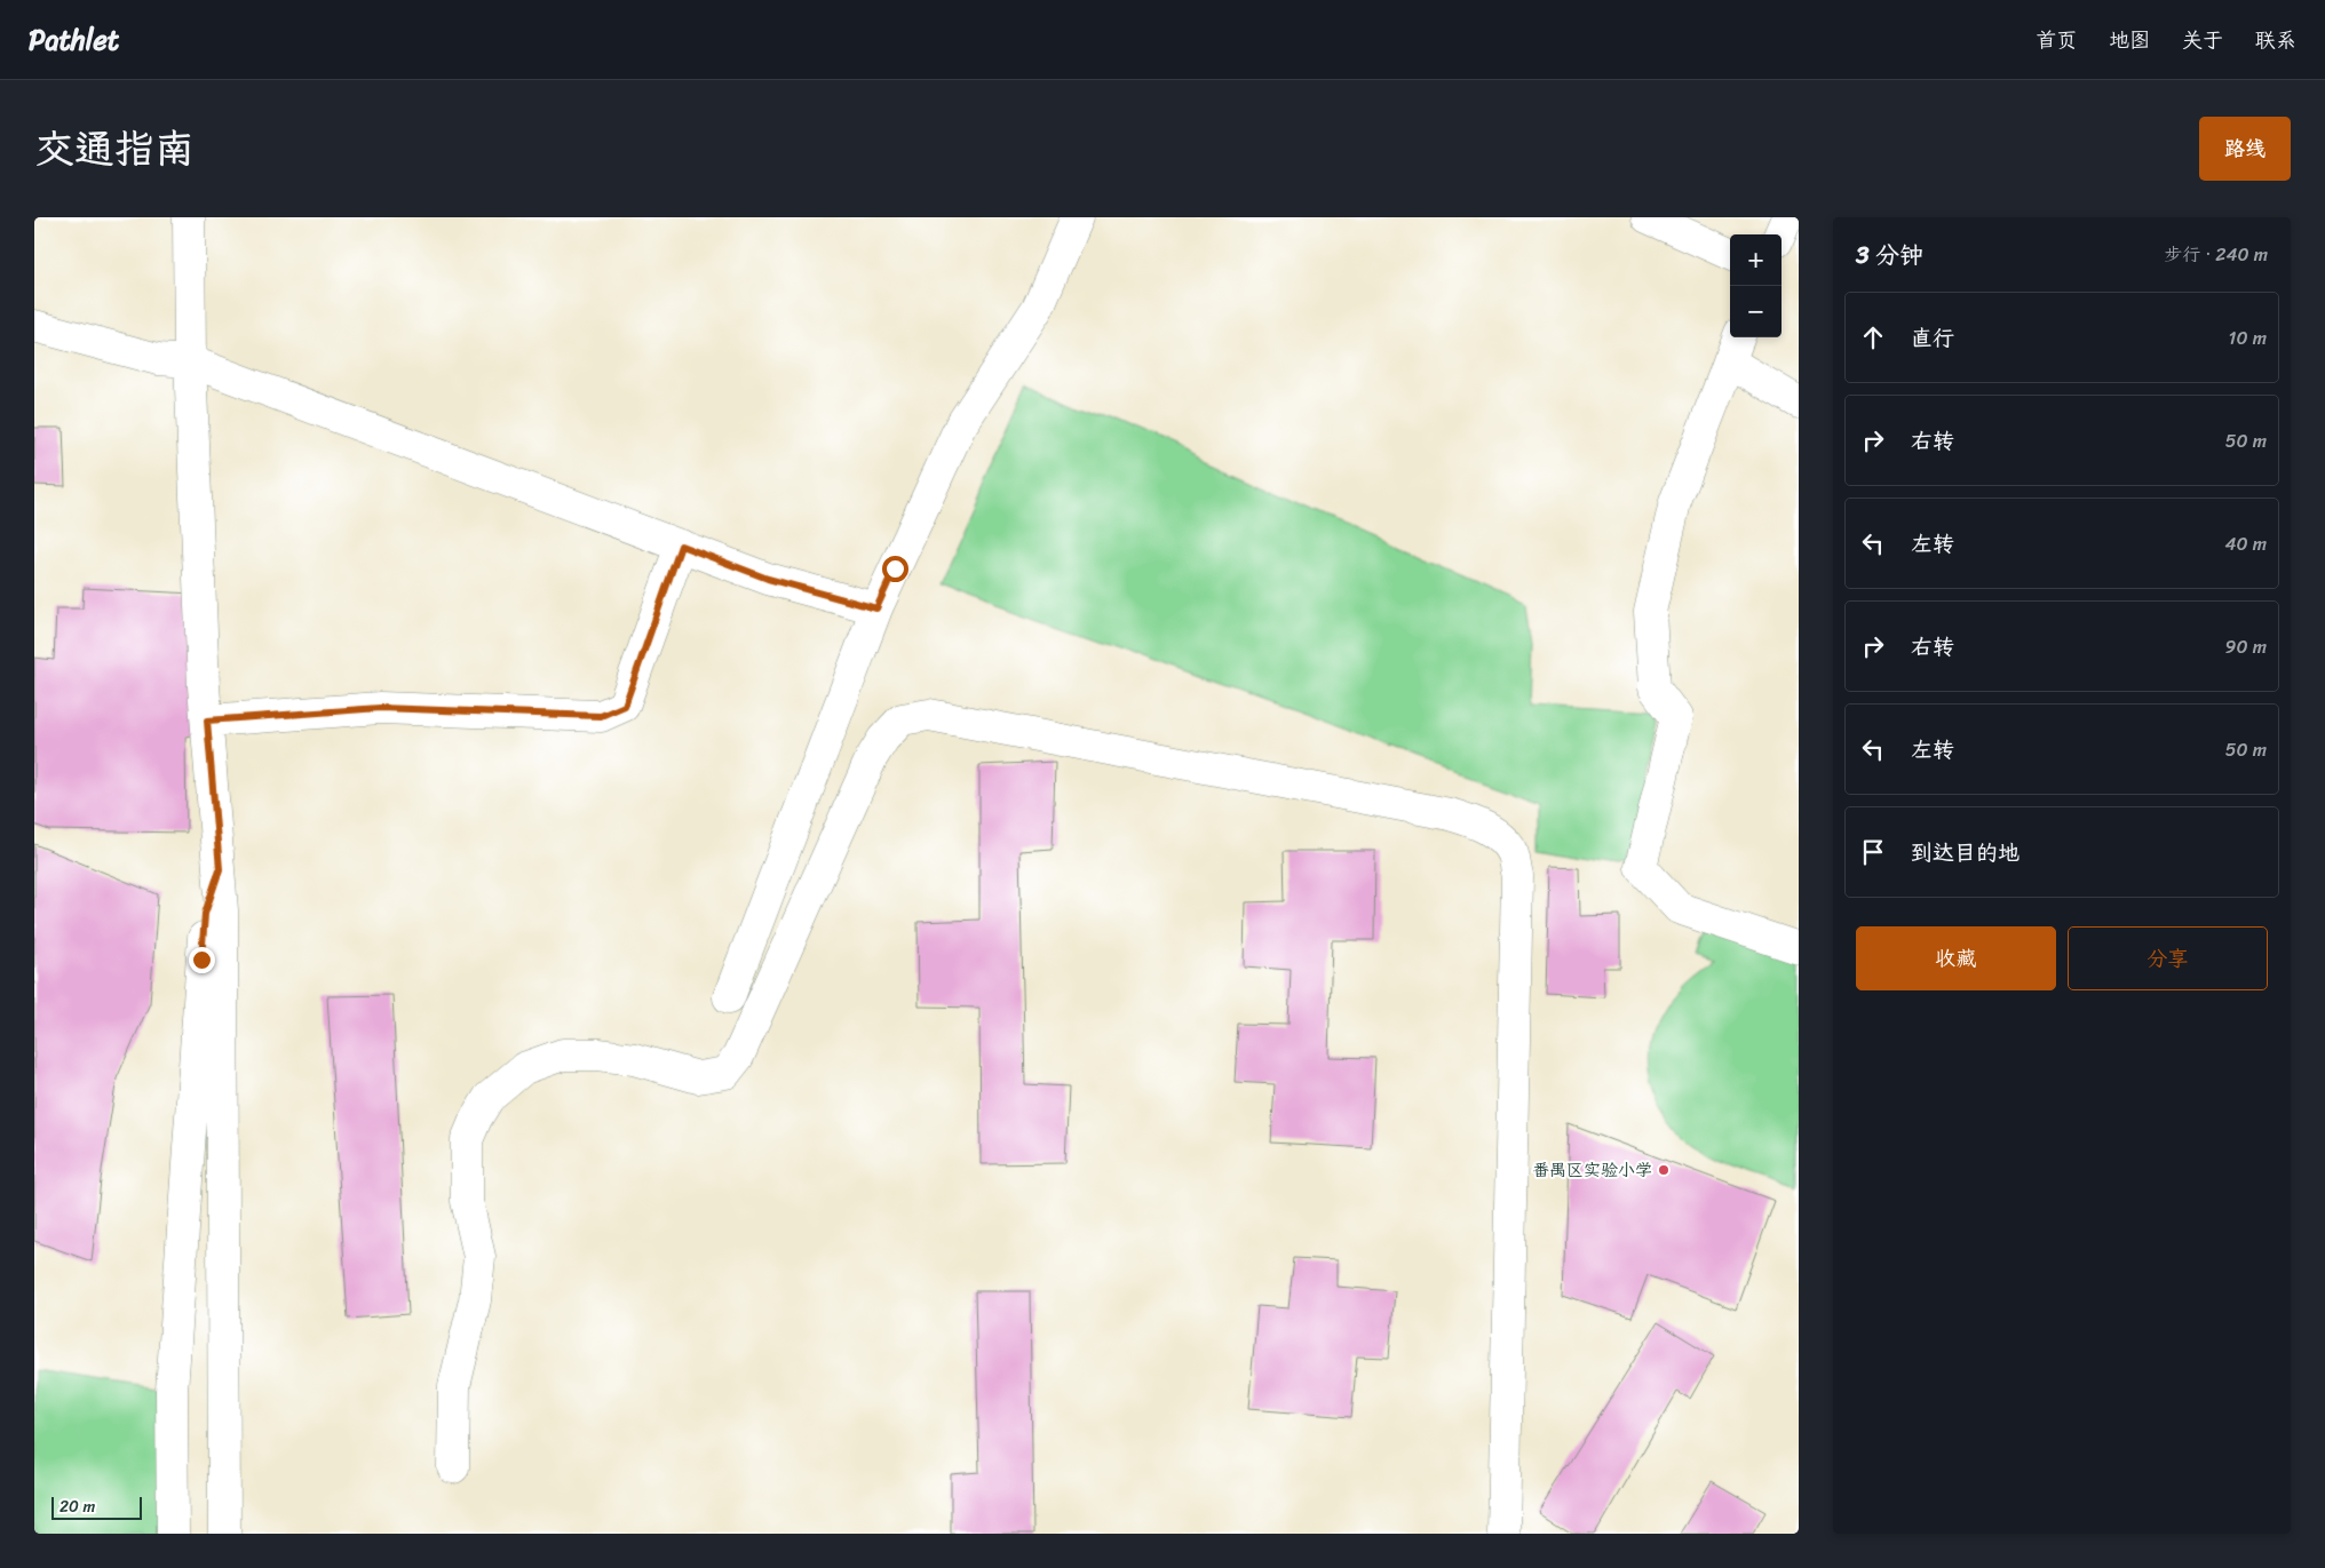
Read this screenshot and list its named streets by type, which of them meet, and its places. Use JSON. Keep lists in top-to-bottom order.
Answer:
{
  "places": ["番禺区实验小学"],
  "scale_bar": "20 m",
  "page": {
    "header": "Pathlet",
    "nav": [
      "首页",
      "地图",
      "关于",
      "联系"
    ],
    "title": "交通指南",
    "buttons": [
      "路线",
      ["收藏", "分享"]
    ],
    "heading": ["3 分钟", "步行 · 240 m"],
    "map_buttons": ["+", "−"],
    "list": [
      ["直行", "10 m"],
      ["右转", "50 m"],
      ["左转", "40 m"],
      ["右转", "90 m"],
      ["左转", "50 m"],
      "到达目的地"
    ],
    "scale": "20 m"
  }
}
